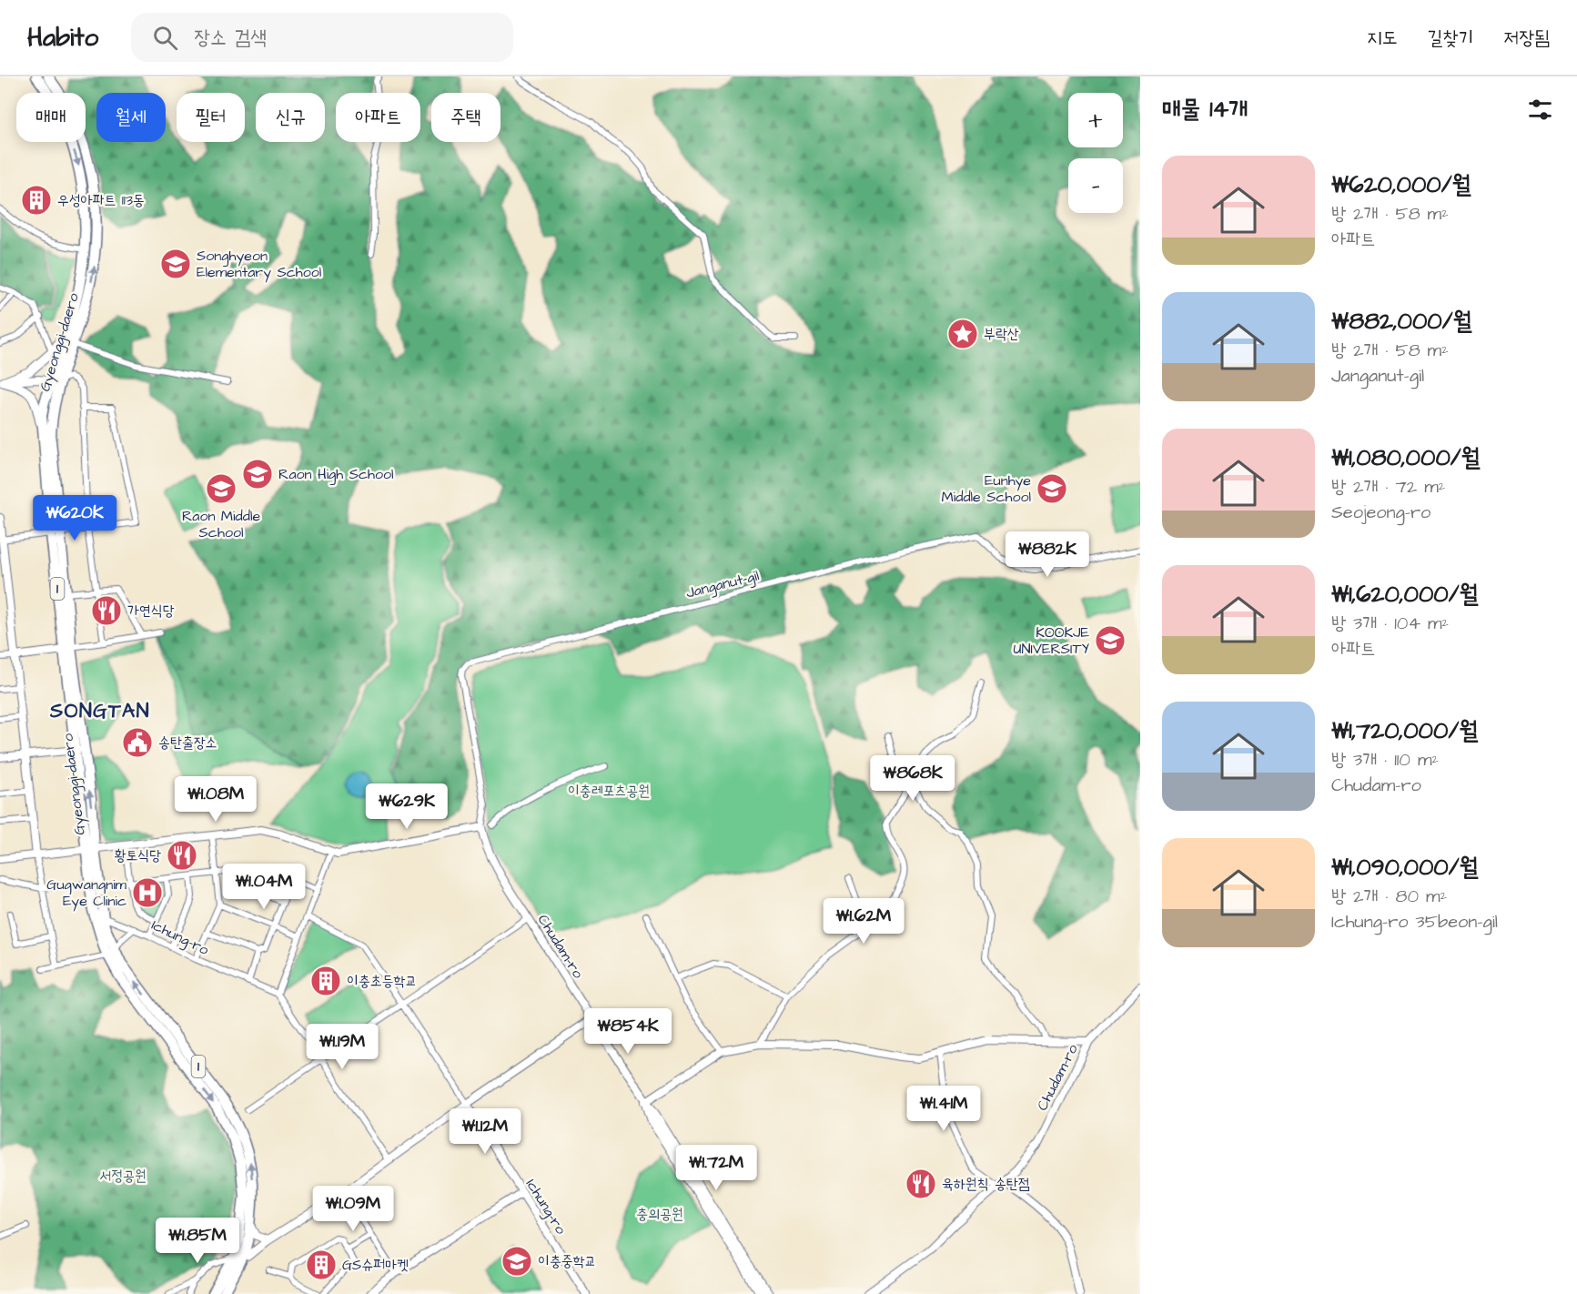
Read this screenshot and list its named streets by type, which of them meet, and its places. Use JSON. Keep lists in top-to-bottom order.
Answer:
{
  "streets": {
    "main road": ["Gyeonggi-daero", "1"],
    "street": ["Janganut-gil", "Ichung-ro", "Chudam-ro"]
  },
  "crossings": [
    ["Gyeonggi-daero", "Ichung-ro"],
    ["Janganut-gil", "Chudam-ro"]
  ],
  "districts": ["SONGTAN"],
  "parks": ["이충레포츠공원", "서정공원", "충의공원"],
  "places": {
    "building": ["우성아파트 113동", "이충초등학교", "GS슈퍼마켓"],
    "school or university": [
      "Songhyeon Elementary School",
      "Raon High School",
      "Raon Middle School",
      "Eunhye Middle School",
      "KOOKJE UNIVERSITY",
      "이충중학교"
    ],
    "place": ["부락산"],
    "restaurant": ["가연식당", "황토식당", "육하원칙 송탄점"],
    "public building": ["송탄출장소"],
    "hospital": ["Gugwangnim Eye Clinic"]
  },
  "page": {
    "header": "Habito",
    "search": "장소 검색",
    "nav": ["지도", "길찾기", "저장됨"],
    "heading": "매물 14개",
    "map_buttons": ["+", "−"],
    "chip": [
      "매매",
      "월세",
      "필터",
      "신규",
      "아파트",
      "주택"
    ],
    "list": [
      {
        "name": "₩620,000/월",
        "note": "방 2개 · 58 m² · 아파트"
      },
      {
        "name": "₩882,000/월",
        "note": "방 2개 · 58 m² · Janganut-gil"
      },
      {
        "name": "₩1,080,000/월",
        "note": "방 2개 · 72 m² · Seojeong-ro"
      },
      {
        "name": "₩1,620,000/월",
        "note": "방 3개 · 104 m² · 아파트"
      },
      {
        "name": "₩1,720,000/월",
        "note": "방 3개 · 110 m² · Chudam-ro"
      },
      {
        "name": "₩1,090,000/월",
        "note": "방 2개 · 80 m² · Ichung-ro 35beon-gil"
      }
    ],
    "price": [
      "₩620K",
      "₩882K",
      "₩868K",
      "₩1.08M",
      "₩629K",
      "₩1.04M",
      "₩1.62M",
      "₩854K",
      "₩1.19M",
      "₩1.41M",
      "₩1.12M",
      "₩1.72M",
      "₩1.09M",
      "₩1.85M"
    ]
  }
}
